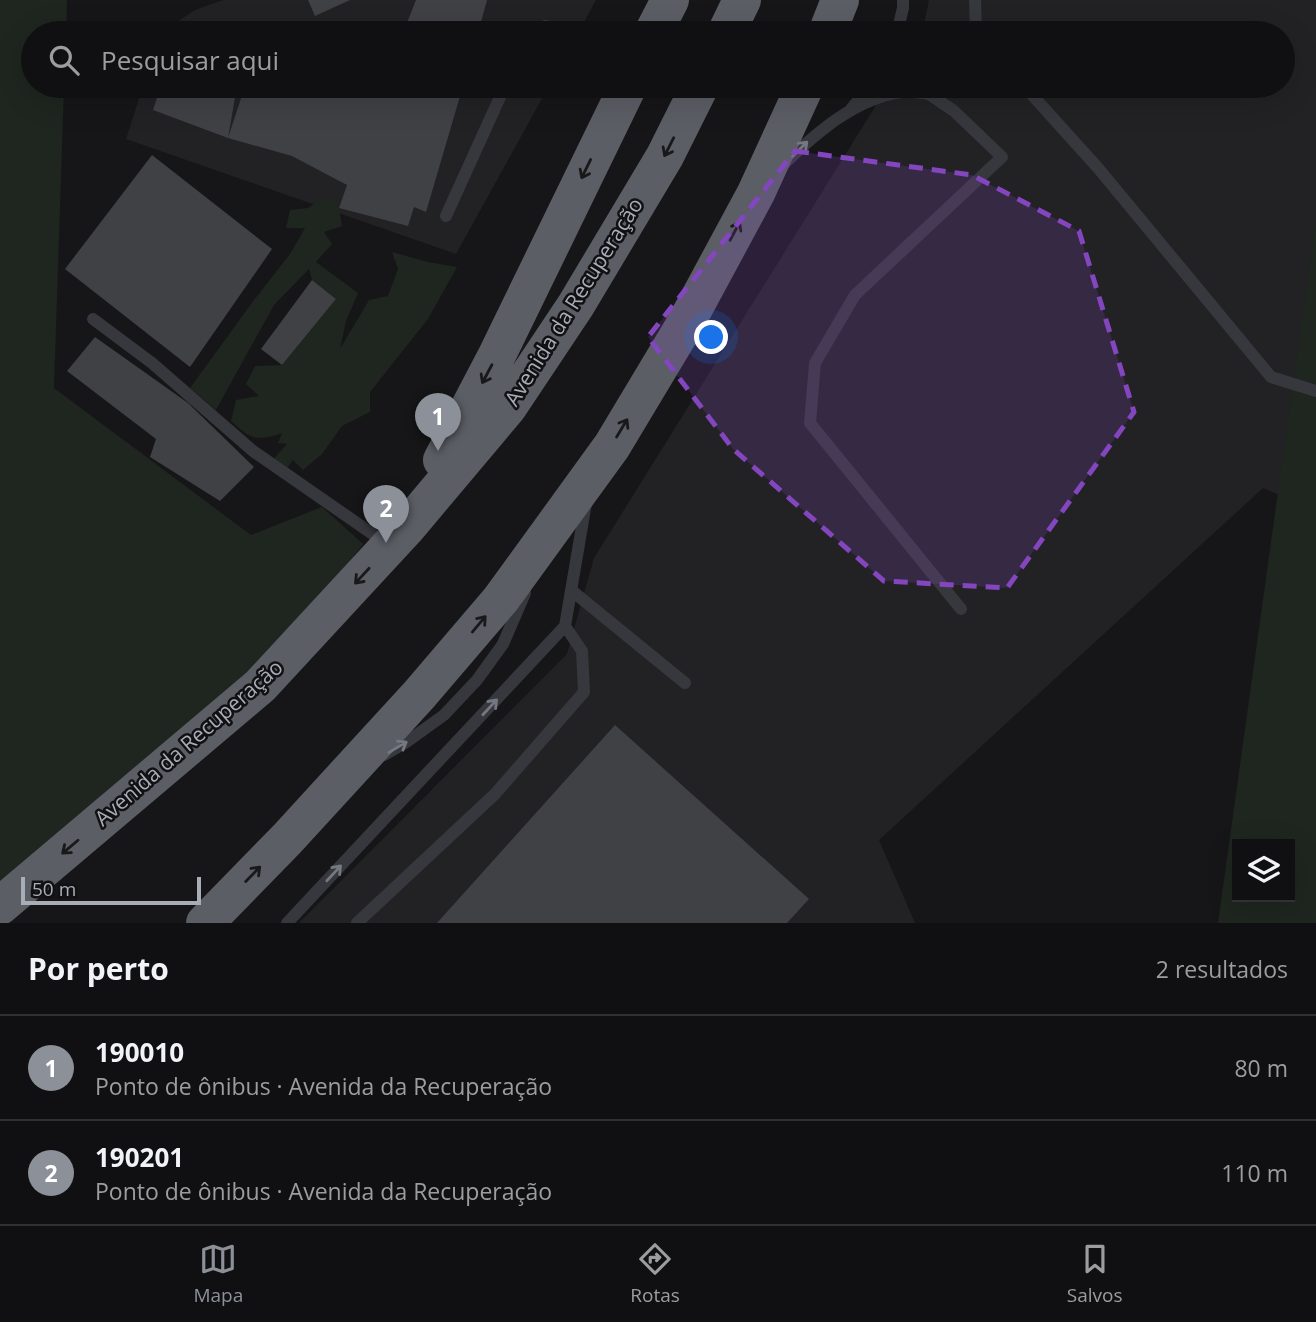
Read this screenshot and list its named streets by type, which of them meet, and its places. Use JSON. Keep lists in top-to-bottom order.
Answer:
{
  "streets": {
    "highway": ["Avenida da Recuperação"]
  },
  "scale_bar": "50 m",
  "page": {
    "search": "Pesquisar aqui",
    "pins": ["1", "2"],
    "scale": "50 m",
    "heading": ["Por perto", "2 resultados"],
    "list": [
      {
        "mark": "1",
        "name": "190010",
        "note": "Ponto de ônibus · Avenida da Recuperação",
        "value": "80 m"
      },
      {
        "mark": "2",
        "name": "190201",
        "note": "Ponto de ônibus · Avenida da Recuperação",
        "value": "110 m"
      }
    ],
    "nav": ["Mapa", "Rotas", "Salvos"]
  }
}
